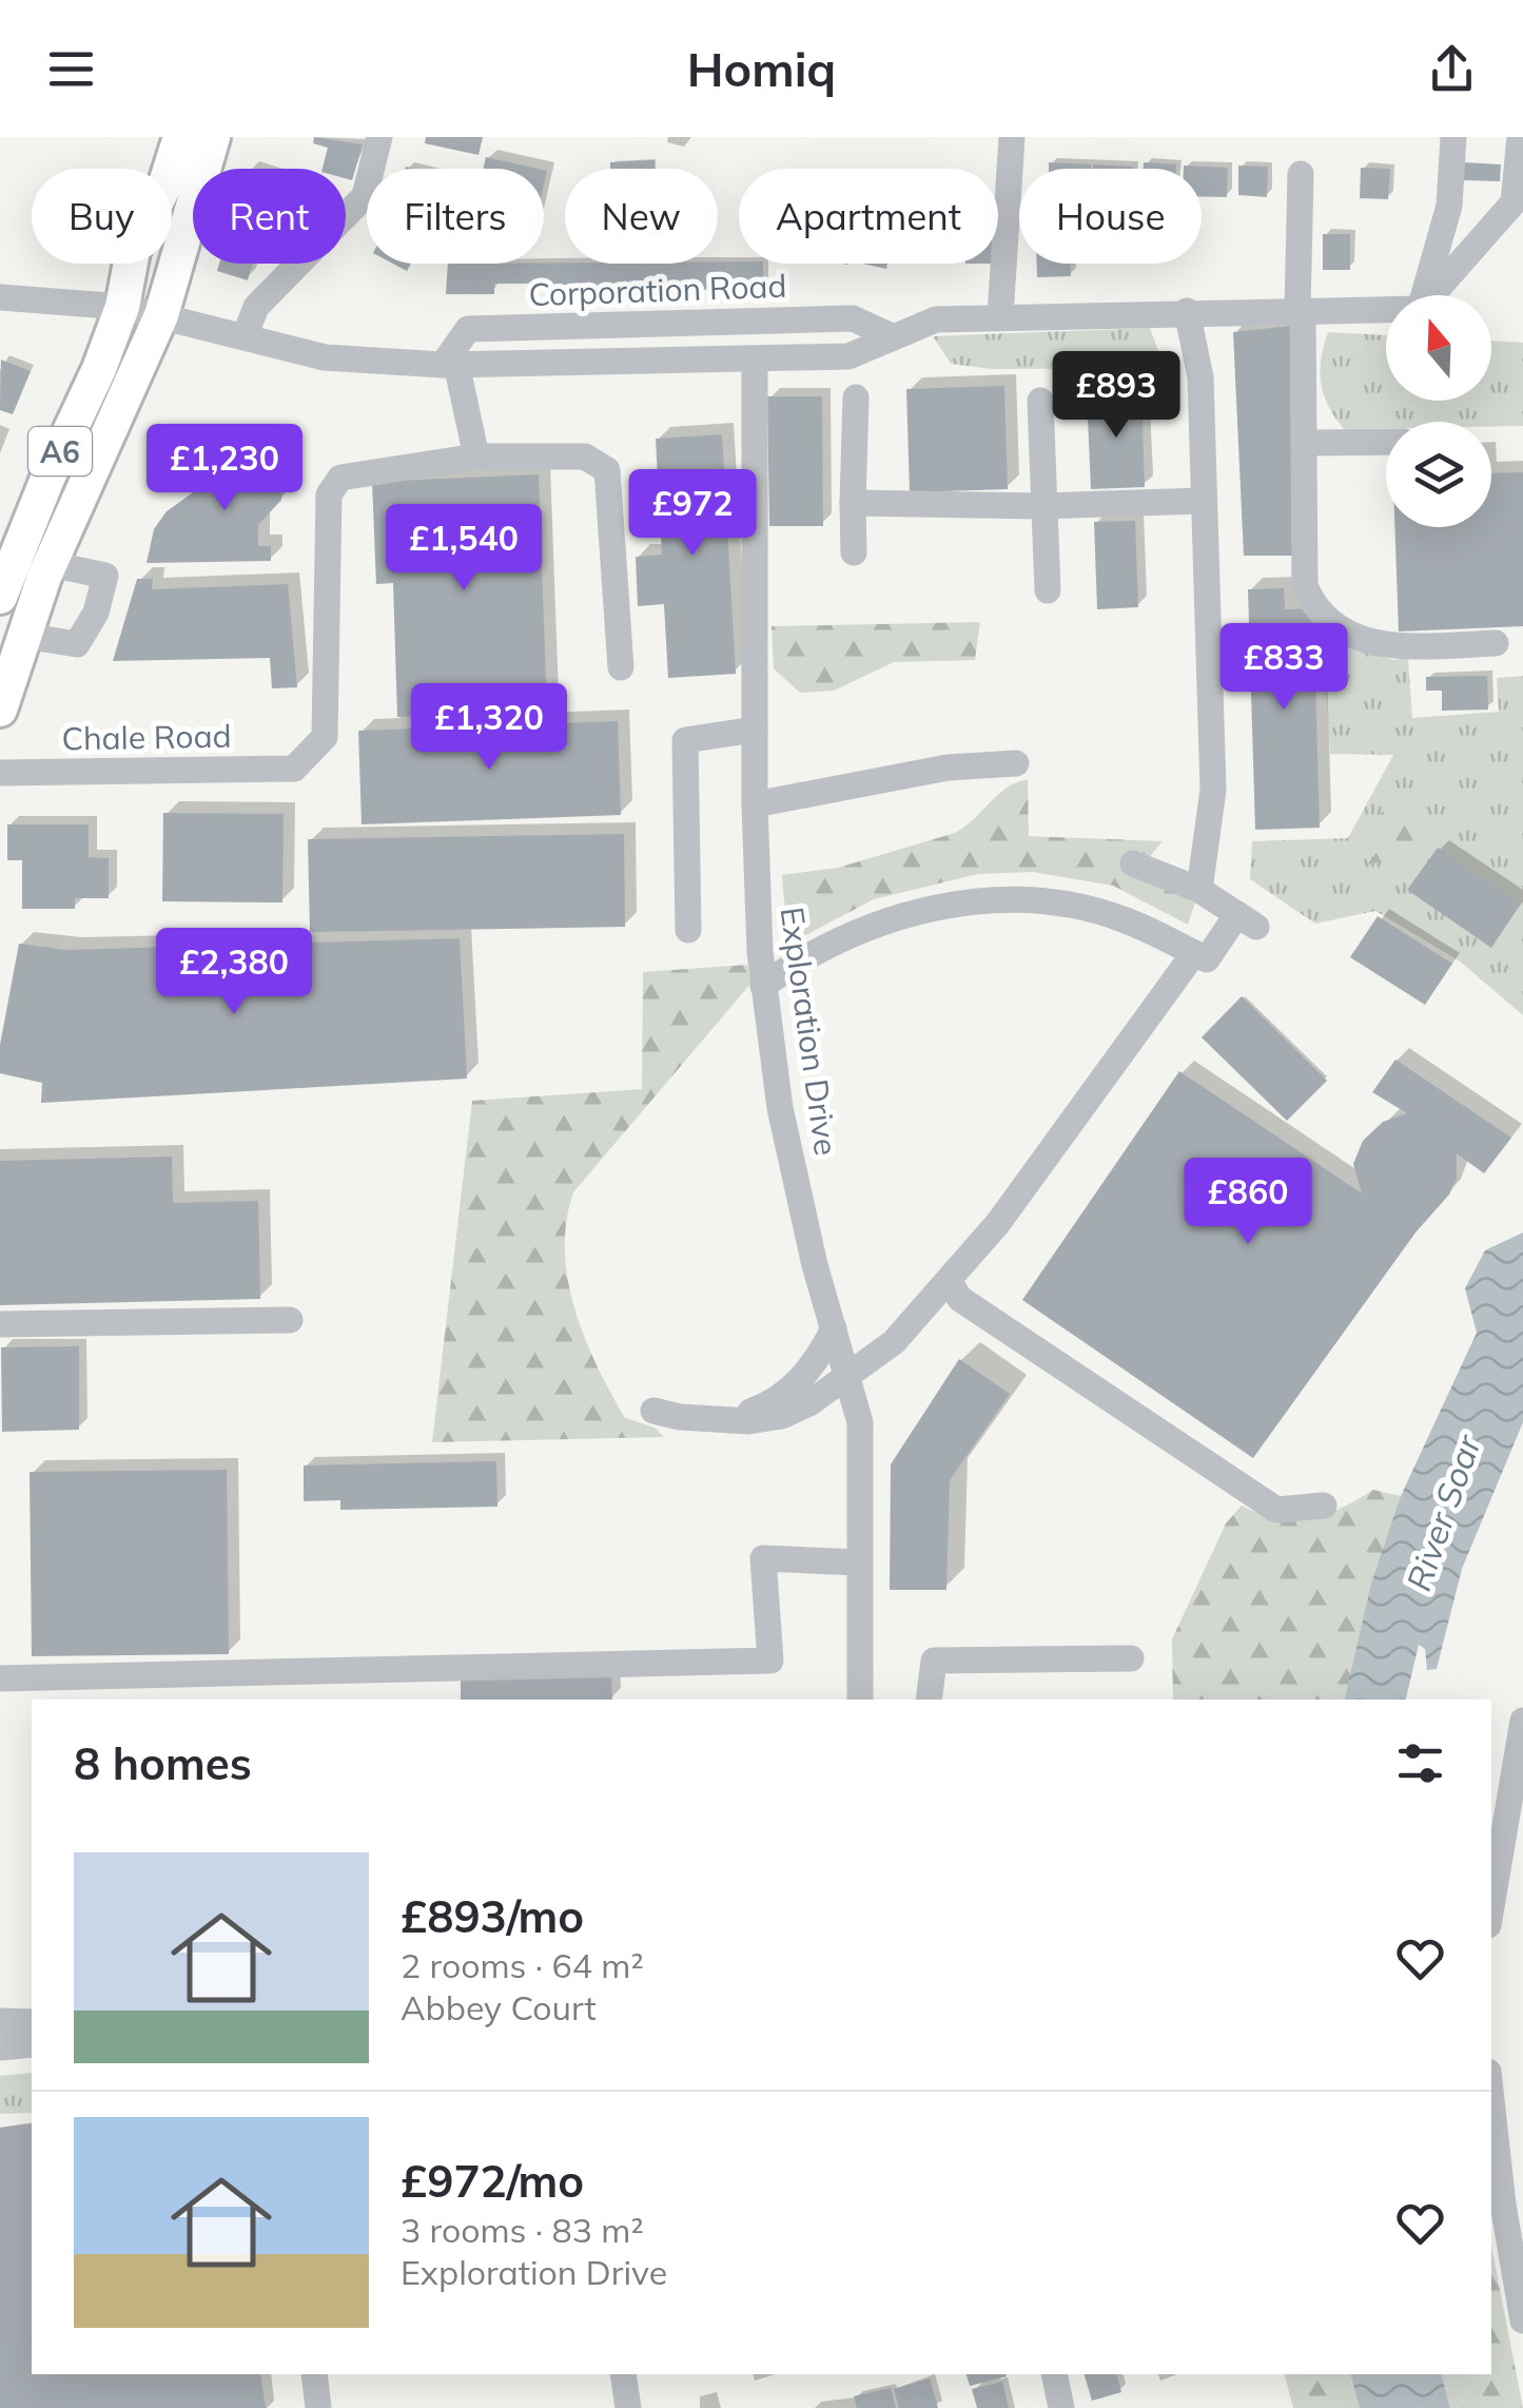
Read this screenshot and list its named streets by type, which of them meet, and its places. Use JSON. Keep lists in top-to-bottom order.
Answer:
{
  "streets": {
    "main road": ["A6"],
    "street": ["Corporation Road", "Chale Road", "Exploration Drive"]
  },
  "water": ["River Soar"],
  "north": "top",
  "page": {
    "header": "Homiq",
    "chip": [
      "Buy",
      "Rent",
      "Filters",
      "New",
      "Apartment",
      "House"
    ],
    "price": [
      "£893",
      "£1,230",
      "£972",
      "£1,540",
      "£833",
      "£1,320",
      "£2,380",
      "£860"
    ],
    "heading": "8 homes",
    "list": [
      {
        "name": "£893/mo",
        "note": "2 rooms · 64 m² · Abbey Court"
      },
      {
        "name": "£972/mo",
        "note": "3 rooms · 83 m² · Exploration Drive"
      }
    ]
  }
}
